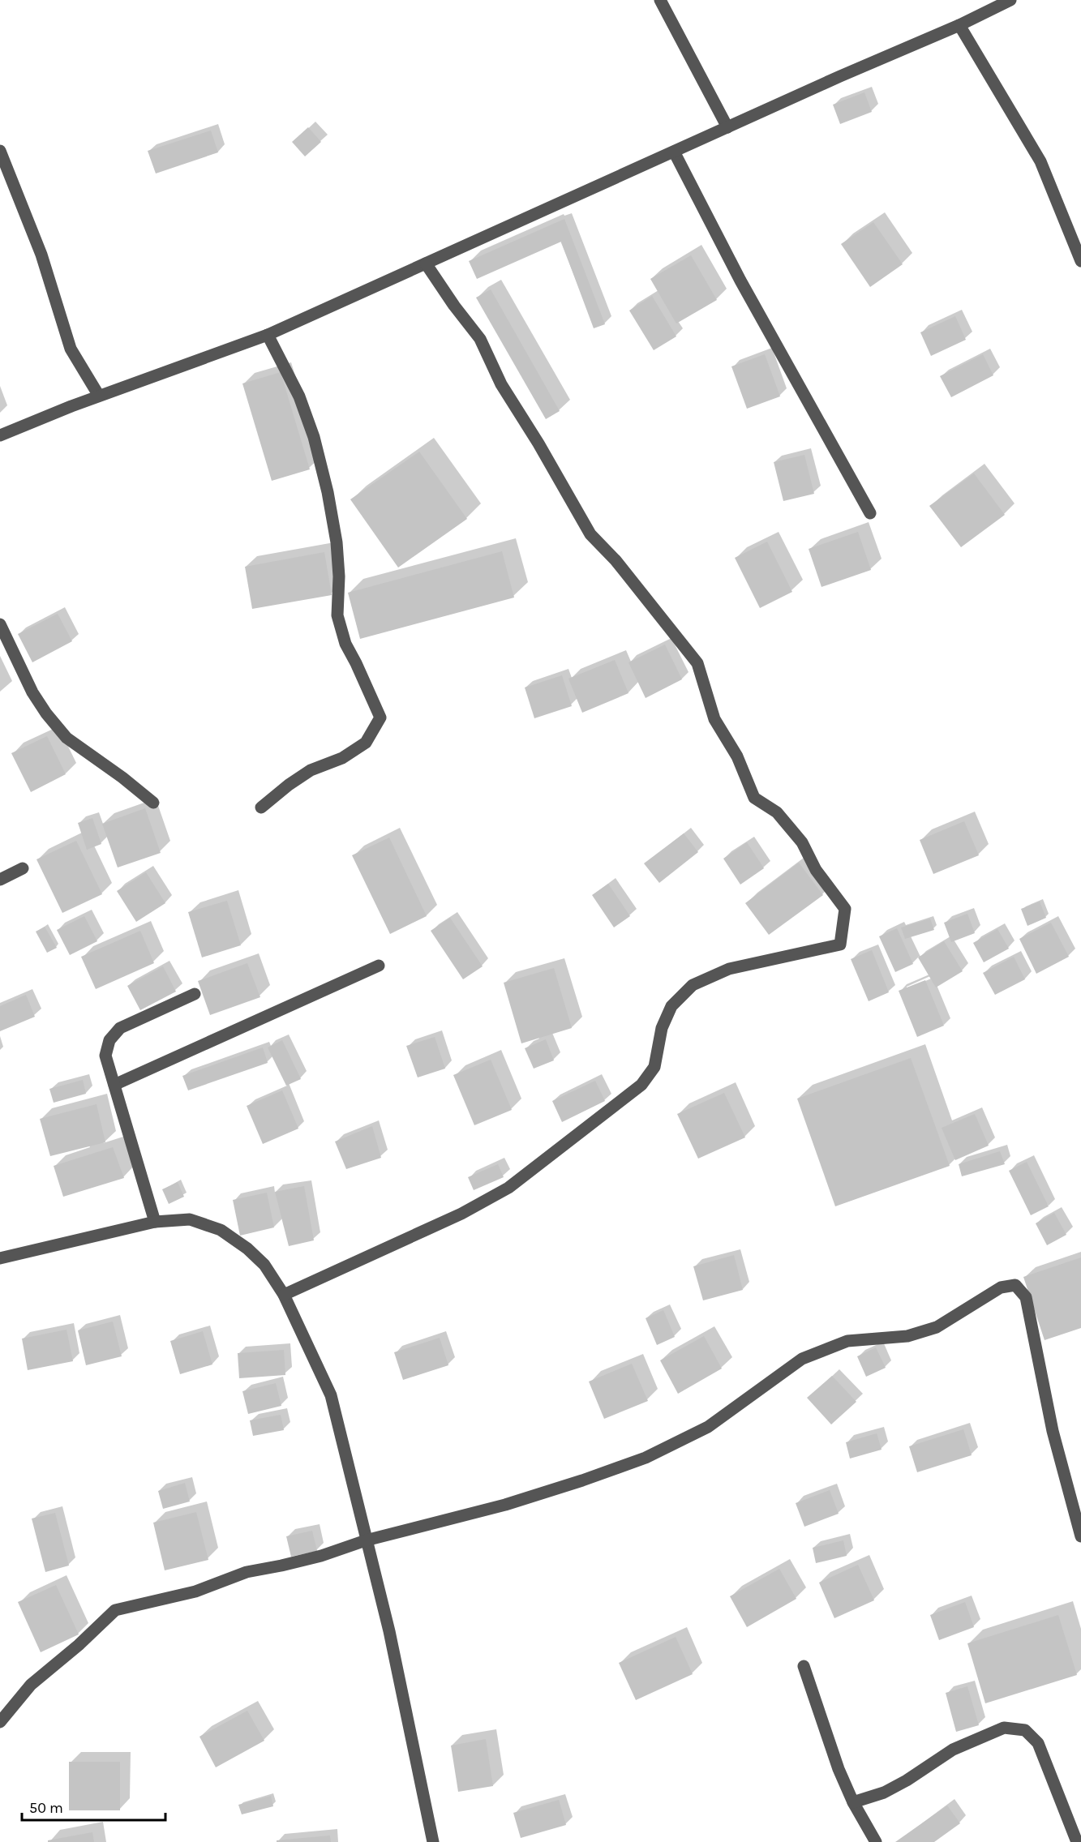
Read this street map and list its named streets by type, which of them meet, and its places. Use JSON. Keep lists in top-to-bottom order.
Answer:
{
  "scale_bar": "50 m"
}
